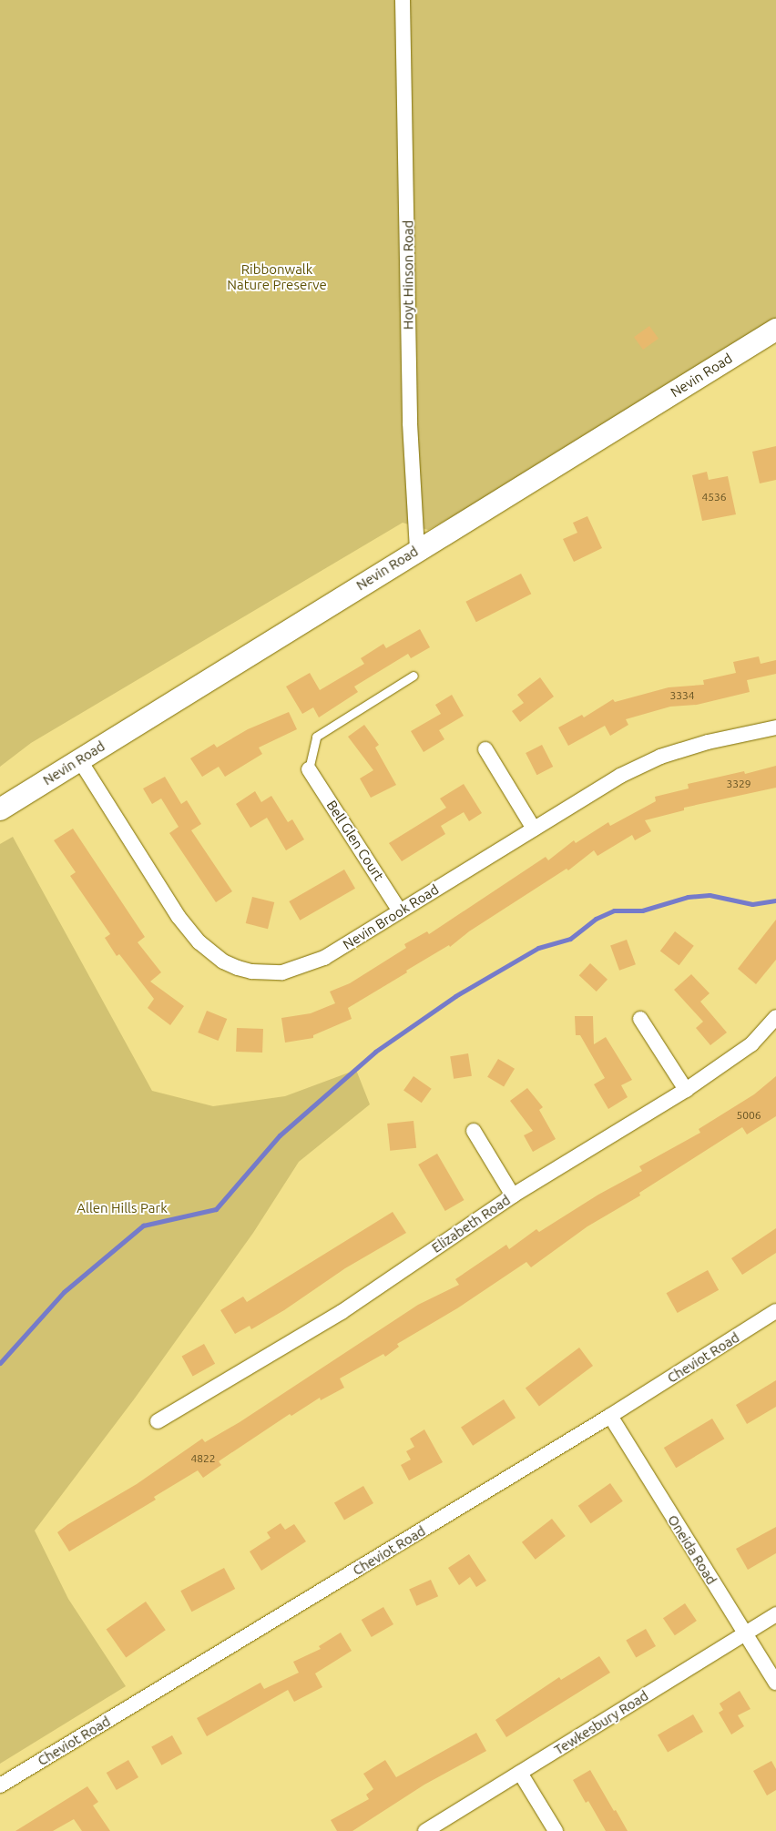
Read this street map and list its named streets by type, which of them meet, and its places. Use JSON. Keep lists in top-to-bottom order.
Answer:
{
  "streets": {
    "main road": ["Nevin Road"],
    "street": [
      "Hoyt Hinson Road",
      "Bell Glen Court",
      "Nevin Brook Road",
      "Elizabeth Road",
      "Cheviot Road",
      "Oneida Road",
      "Tewkesbury Road"
    ]
  },
  "crossings": [
    ["Hoyt Hinson Road", "Nevin Road"],
    ["Nevin Road", "Nevin Brook Road"],
    ["Bell Glen Court", "Nevin Brook Road"],
    ["Cheviot Road", "Oneida Road"],
    ["Oneida Road", "Tewkesbury Road"]
  ],
  "parks": ["Ribbonwalk Nature Preserve", "Allen Hills Park"],
  "house_numbers": [
    "4536",
    "3334",
    "3329",
    "5006",
    "4822"
  ]
}
